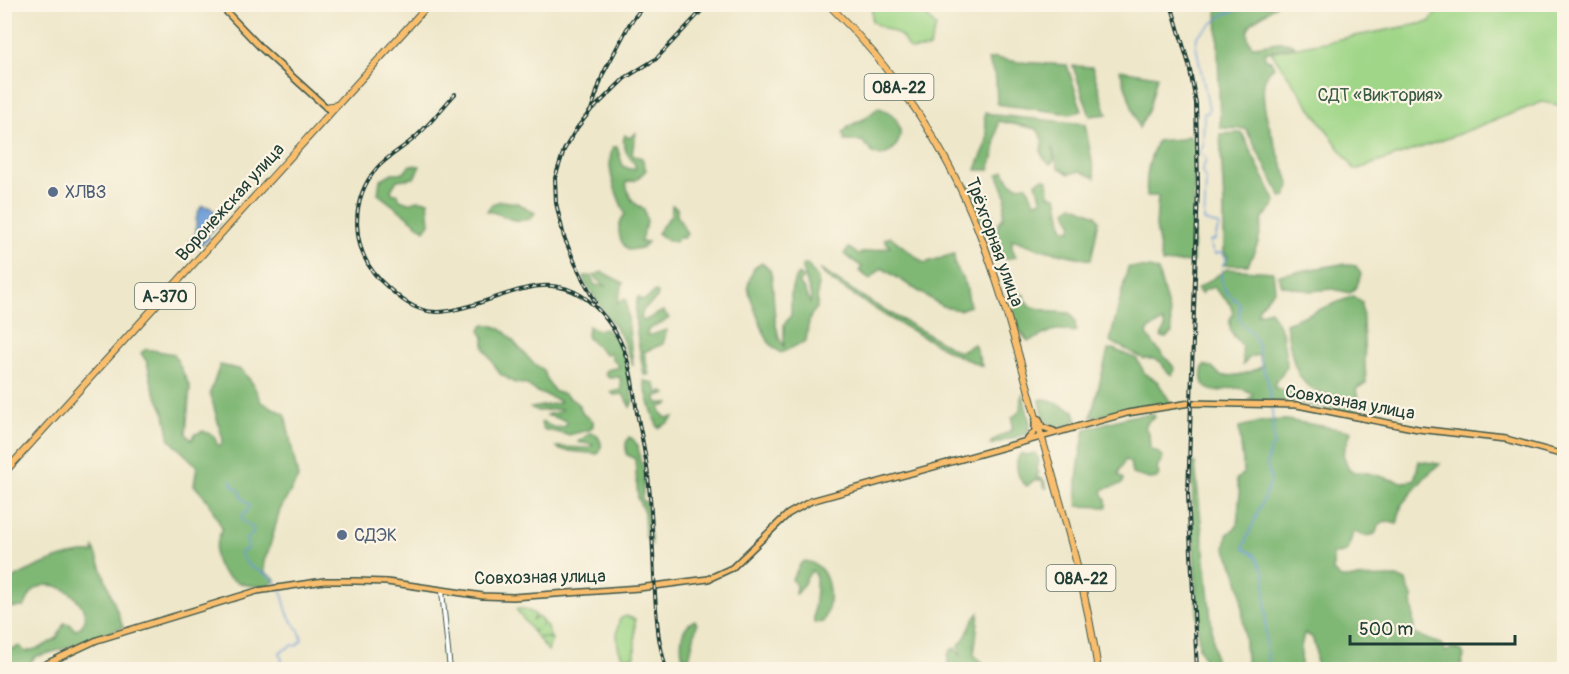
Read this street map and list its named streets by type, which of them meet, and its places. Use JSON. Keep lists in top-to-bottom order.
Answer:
{
  "streets": {
    "highway": [
      "08А-22",
      "Воронежская улица",
      "Трёхгорная улица",
      "А-370"
    ],
    "main road": ["Совхозная улица"]
  },
  "crossings": [
    ["Трёхгорная улица", "Совхозная улица"]
  ],
  "parks": ["СДТ «Виктория»"],
  "places": ["ХЛВЗ", "СДЭК"],
  "scale_bar": "500 m"
}
